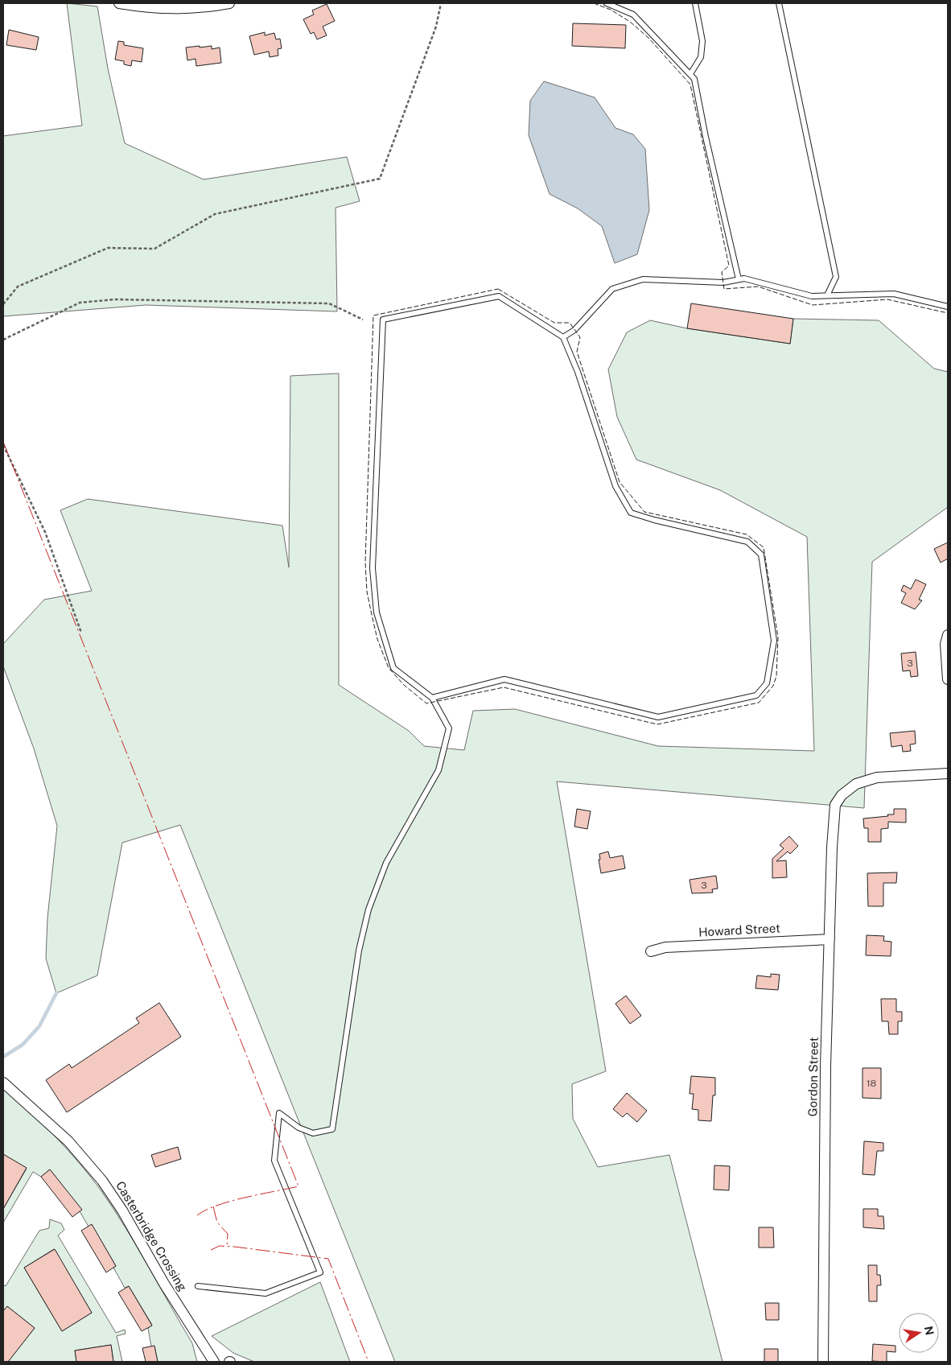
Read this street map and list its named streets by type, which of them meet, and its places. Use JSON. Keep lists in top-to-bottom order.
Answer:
{
  "streets": {
    "street": ["Howard Street", "Gordon Street", "Casterbridge Crossing"]
  },
  "crossings": [
    ["Howard Street", "Gordon Street"]
  ],
  "house_numbers": ["3", "3", "18"],
  "north": "right"
}
